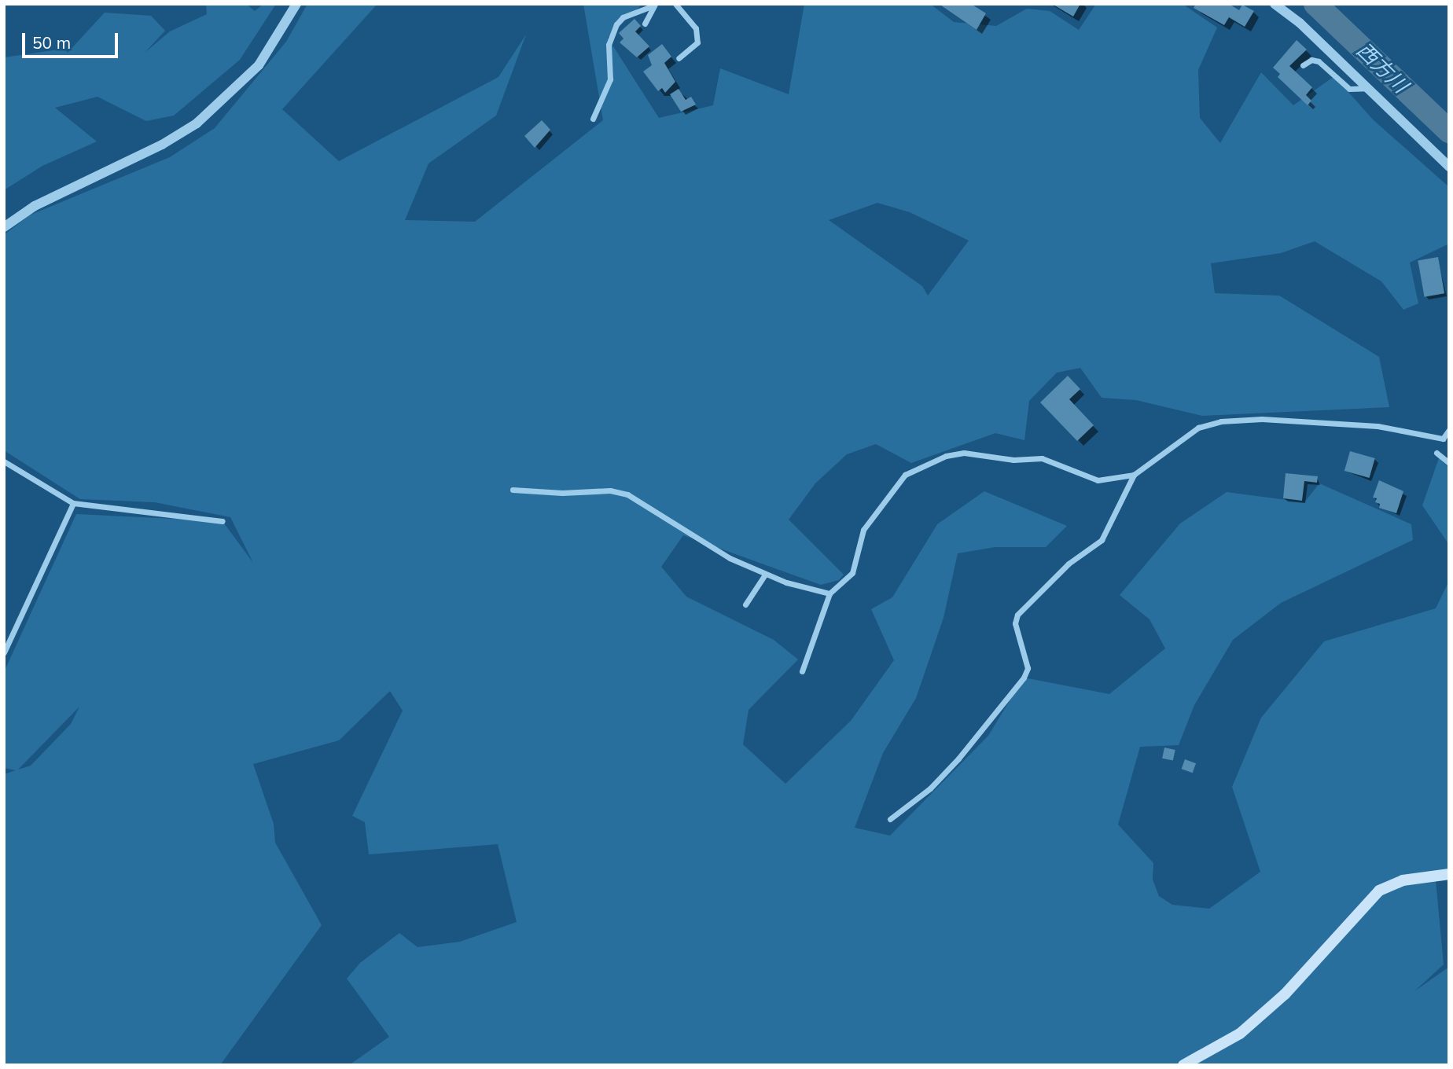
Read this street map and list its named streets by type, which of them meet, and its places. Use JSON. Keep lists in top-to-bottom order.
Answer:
{
  "water": ["西方川"],
  "scale_bar": "50 m"
}
